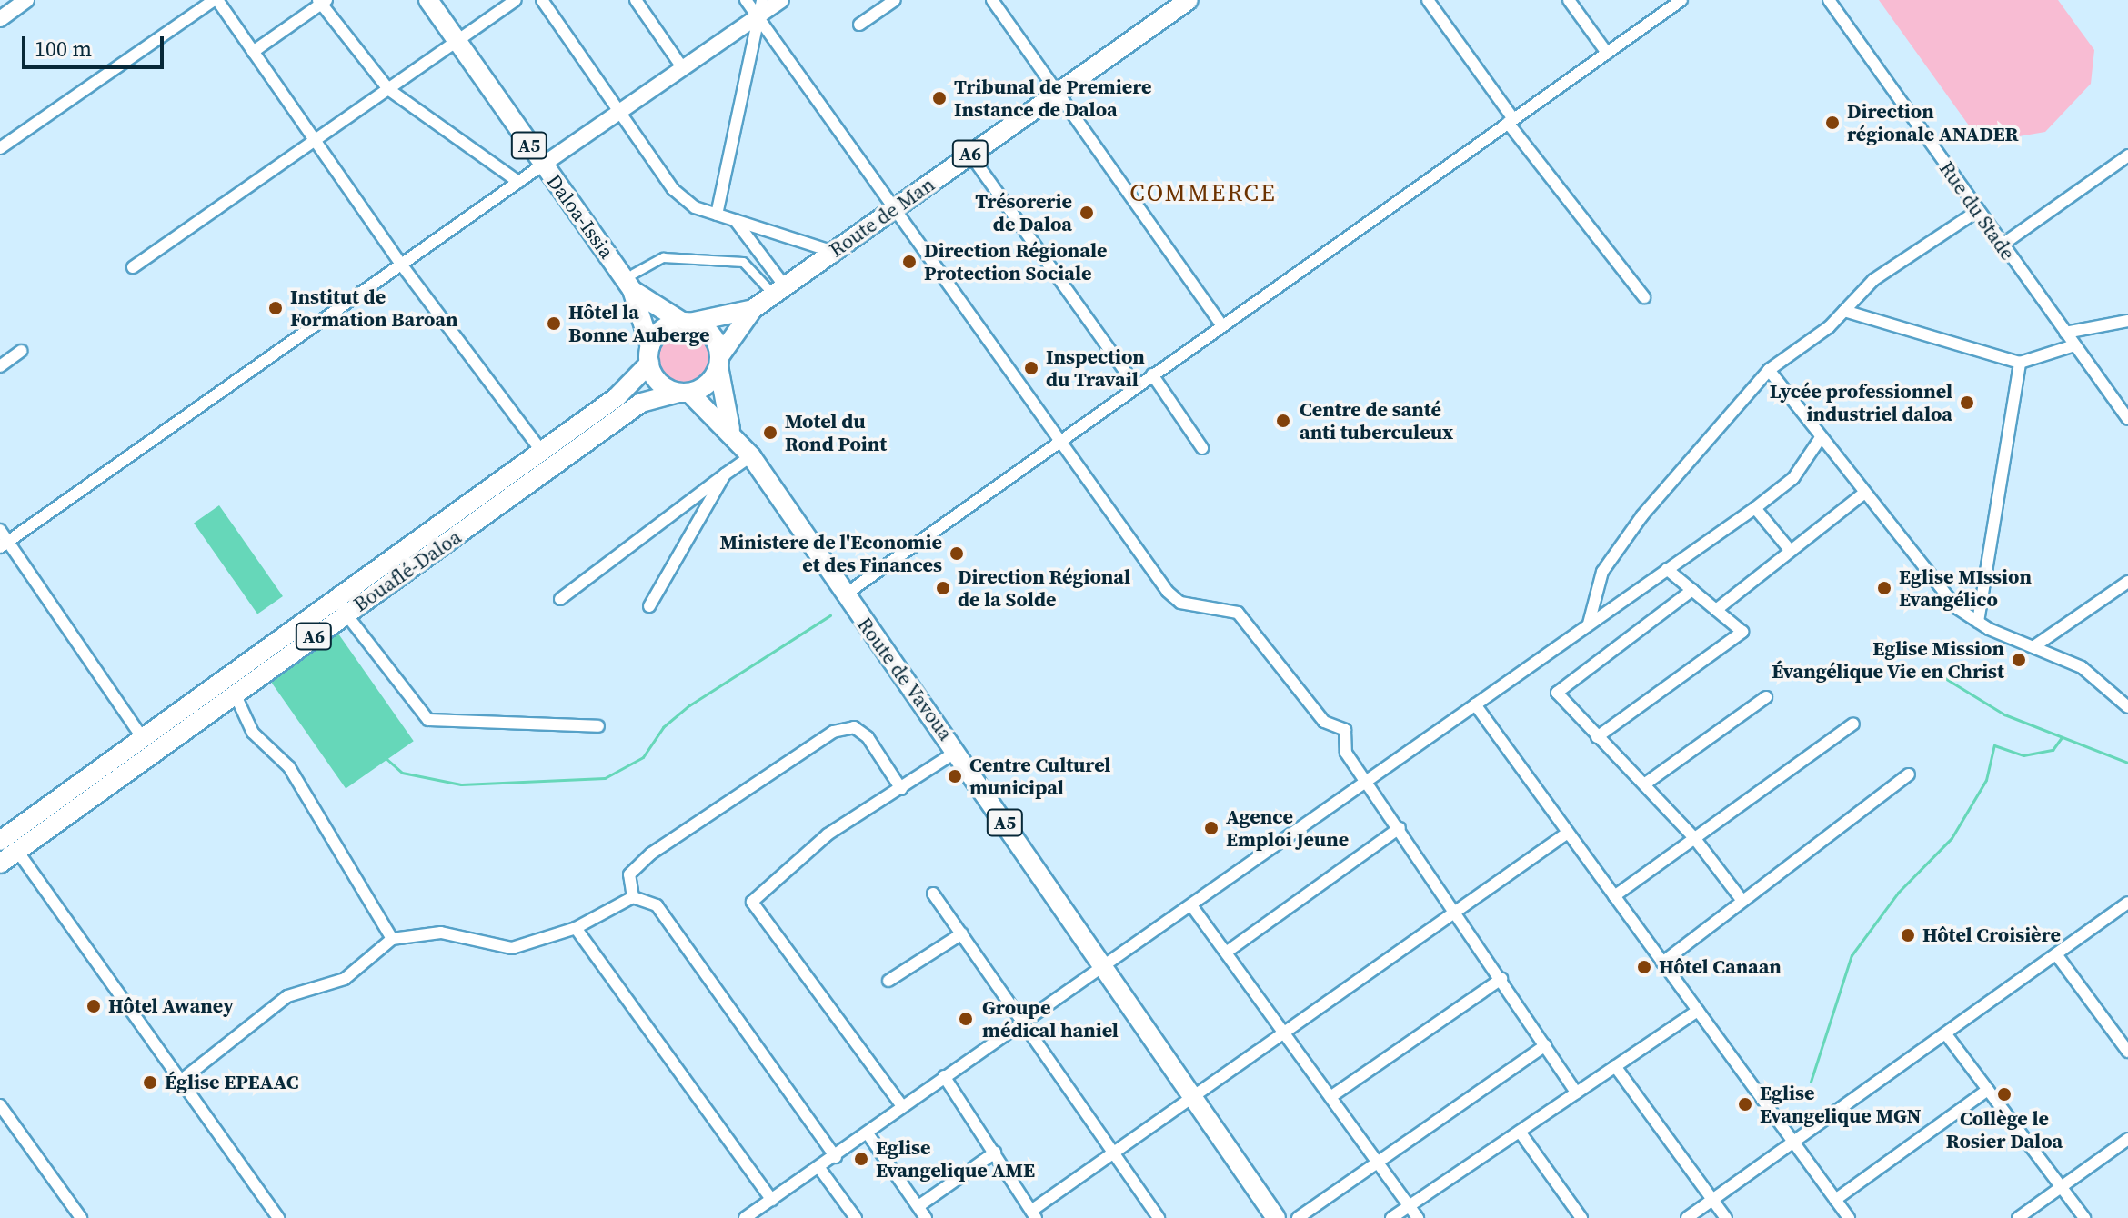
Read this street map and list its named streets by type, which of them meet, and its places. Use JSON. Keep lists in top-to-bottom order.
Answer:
{
  "streets": {
    "main road": [
      "A5",
      "A6",
      "Daloa-Issia",
      "Route de Man",
      "Bouaflé-Daloa",
      "Route de Vavoua"
    ],
    "street": ["Rue du Stade"]
  },
  "crossings": [
    ["A5", "A6"],
    ["A5", "Daloa-Issia"],
    ["A5", "Bouaflé-Daloa"],
    ["A5", "Route de Vavoua"],
    ["A6", "Route de Man"],
    ["A6", "Bouaflé-Daloa"]
  ],
  "districts": ["COMMERCE"],
  "places": [
    "Tribunal de Premiere Instance de Daloa",
    "Direction régionale ANADER",
    "Trésorerie de Daloa",
    "Direction Régionale Protection Sociale",
    "Institut de Formation Baroan",
    "Hôtel la Bonne Auberge",
    "Inspection du Travail",
    "Lycée professionnel industriel daloa",
    "Centre de santé anti tuberculeux",
    "Motel du Rond Point",
    "Ministere de l'Economie et des Finances",
    "Direction Régional de la Solde",
    "Eglise MIssion Evangélico",
    "Eglise Mission Évangélique Vie en Christ",
    "Centre Culturel municipal",
    "Agence Emploi Jeune",
    "Hôtel Croisière",
    "Hôtel Canaan",
    "Hôtel Awaney",
    "Groupe médical haniel",
    "Église EPEAAC",
    "Collège le Rosier Daloa",
    "Eglise Evangelique MGN",
    "Eglise Evangelique AME"
  ],
  "scale_bar": "100 m"
}
